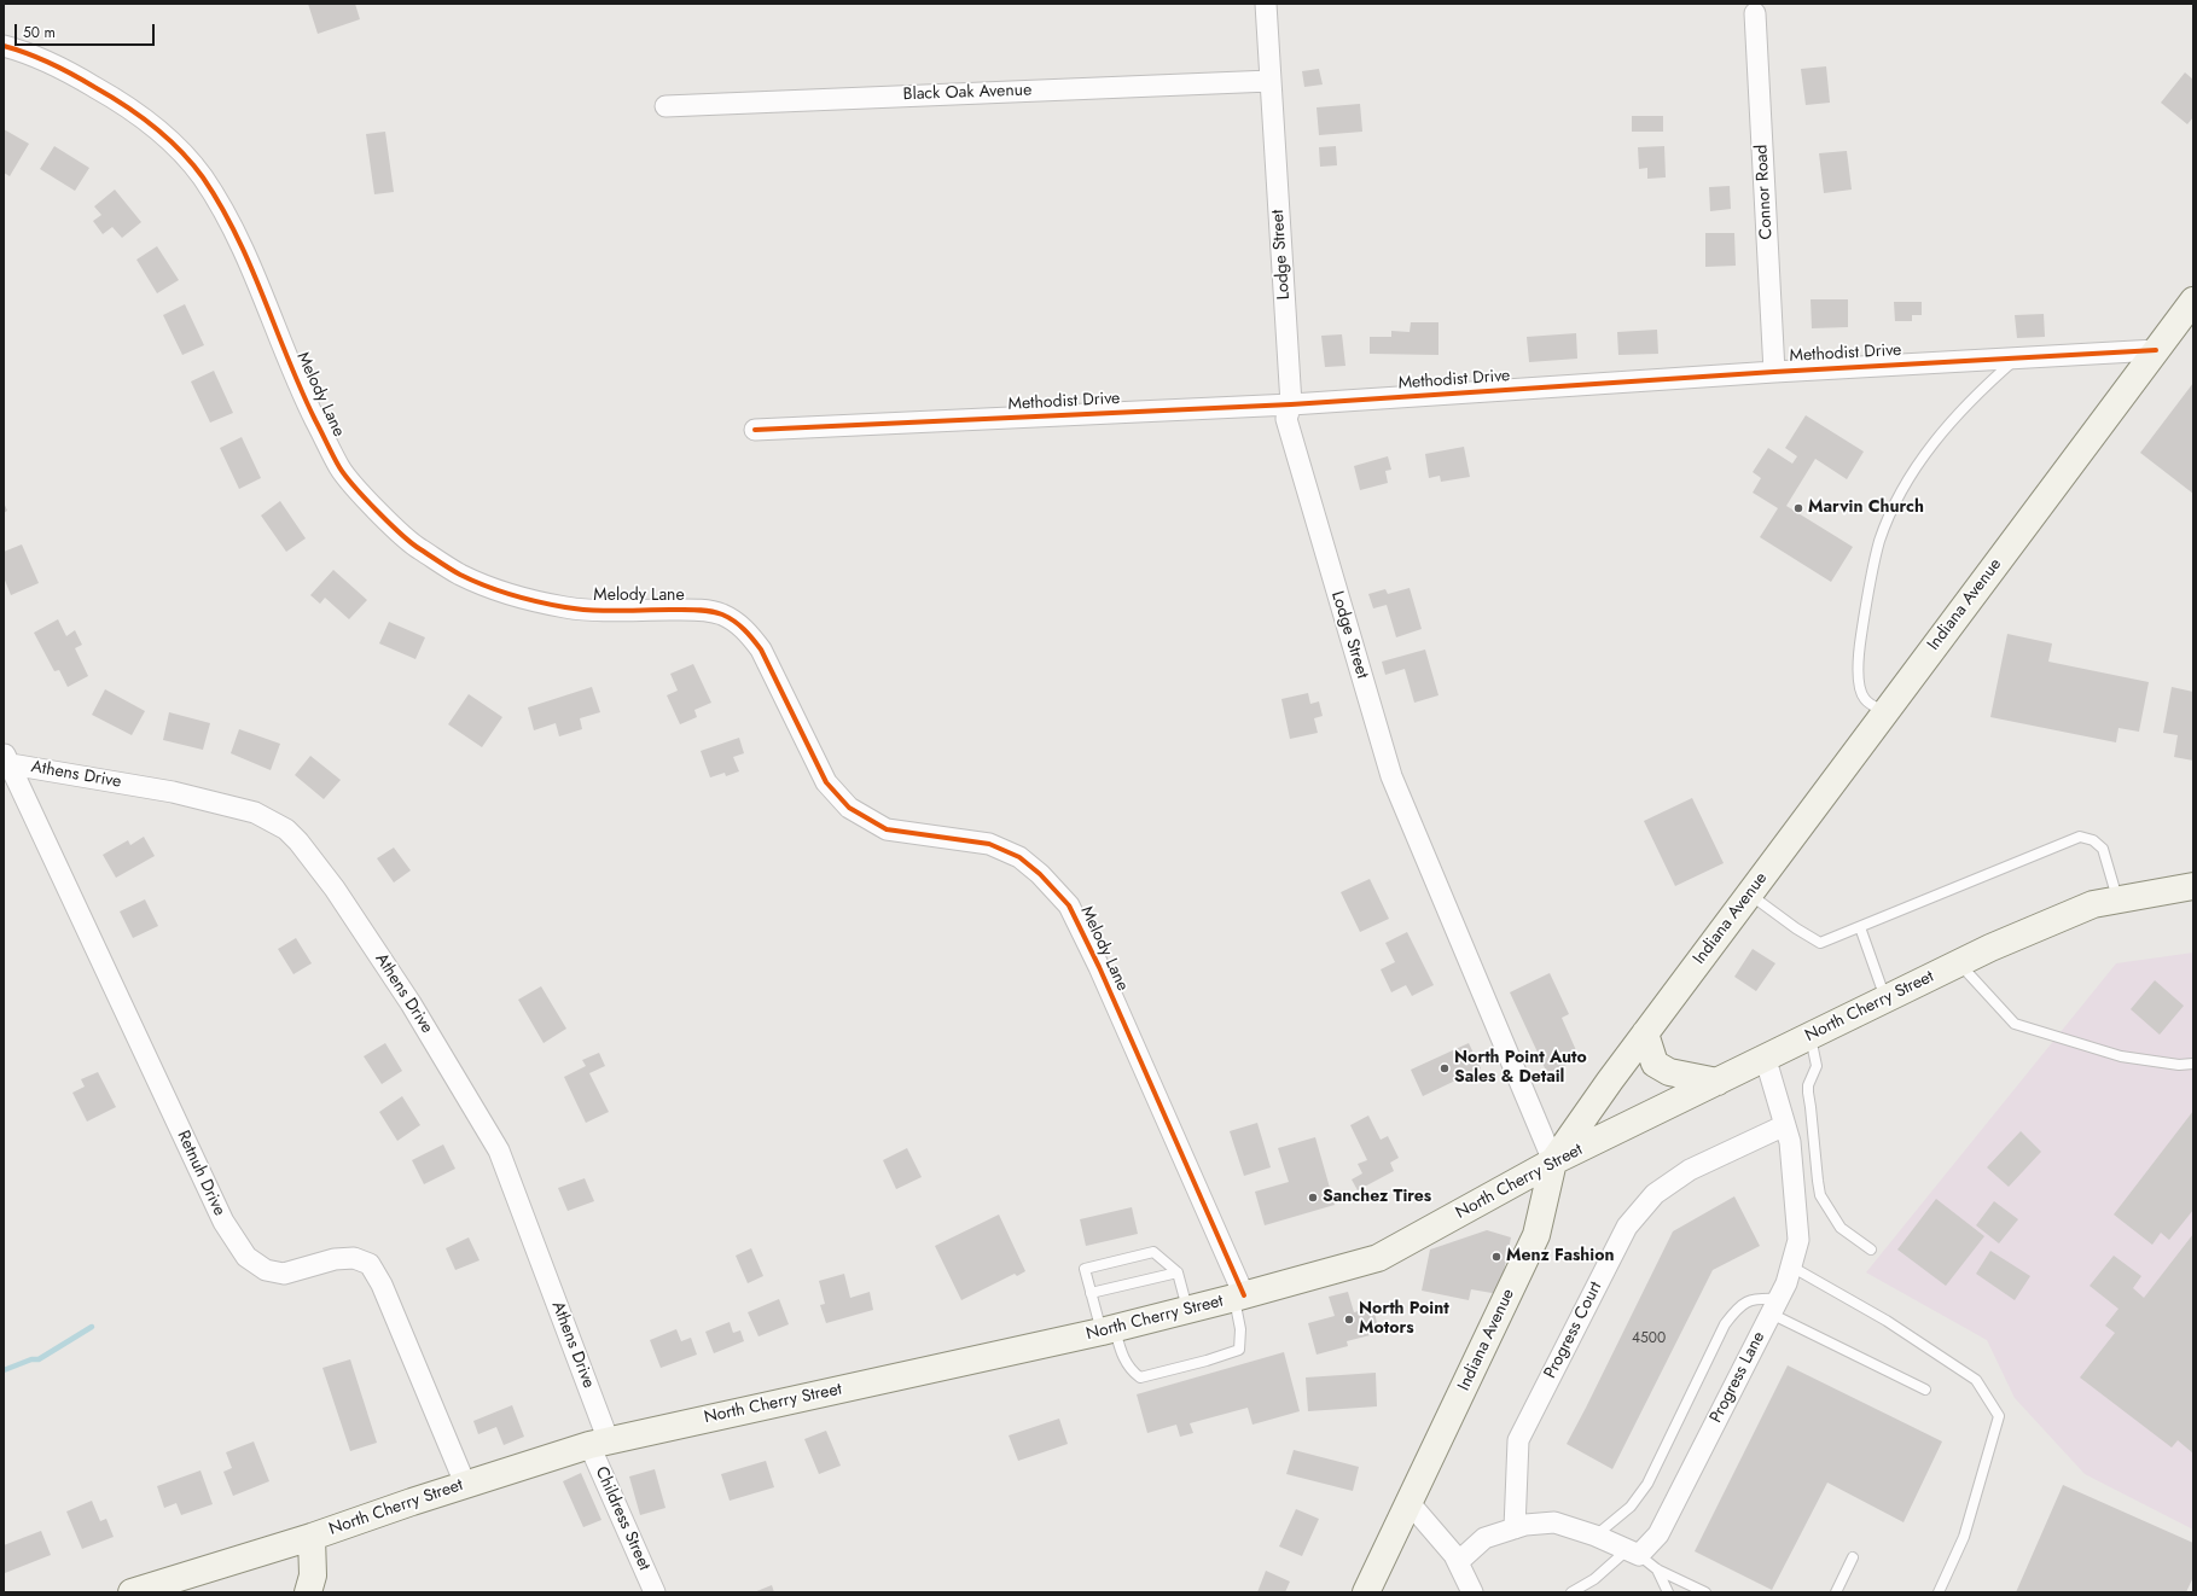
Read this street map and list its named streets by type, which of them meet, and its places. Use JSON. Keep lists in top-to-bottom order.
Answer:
{
  "streets": {
    "main road": ["Indiana Avenue", "North Cherry Street"],
    "street": [
      "Black Oak Avenue",
      "Connor Road",
      "Lodge Street",
      "Methodist Drive",
      "Melody Lane",
      "Athens Drive",
      "Retnuh Drive",
      "Progress Court",
      "Progress Lane",
      "Childress Street"
    ]
  },
  "crossings": [
    ["Black Oak Avenue", "Lodge Street"],
    ["Connor Road", "Methodist Drive"],
    ["Lodge Street", "Methodist Drive"],
    ["Lodge Street", "Indiana Avenue"],
    ["Lodge Street", "North Cherry Street"],
    ["Methodist Drive", "Indiana Avenue"],
    ["Melody Lane", "North Cherry Street"],
    ["Indiana Avenue", "North Cherry Street"],
    ["Athens Drive", "North Cherry Street"],
    ["Athens Drive", "Retnuh Drive"],
    ["Athens Drive", "Childress Street"],
    ["North Cherry Street", "Retnuh Drive"],
    ["North Cherry Street", "Progress Lane"],
    ["North Cherry Street", "Childress Street"],
    ["Progress Court", "Progress Lane"]
  ],
  "places": [
    "Marvin Church",
    "North Point Auto Sales & Detail",
    "Sanchez Tires",
    "Menz Fashion",
    "North Point Motors"
  ],
  "house_numbers": ["4500"],
  "scale_bar": "50 m"
}
